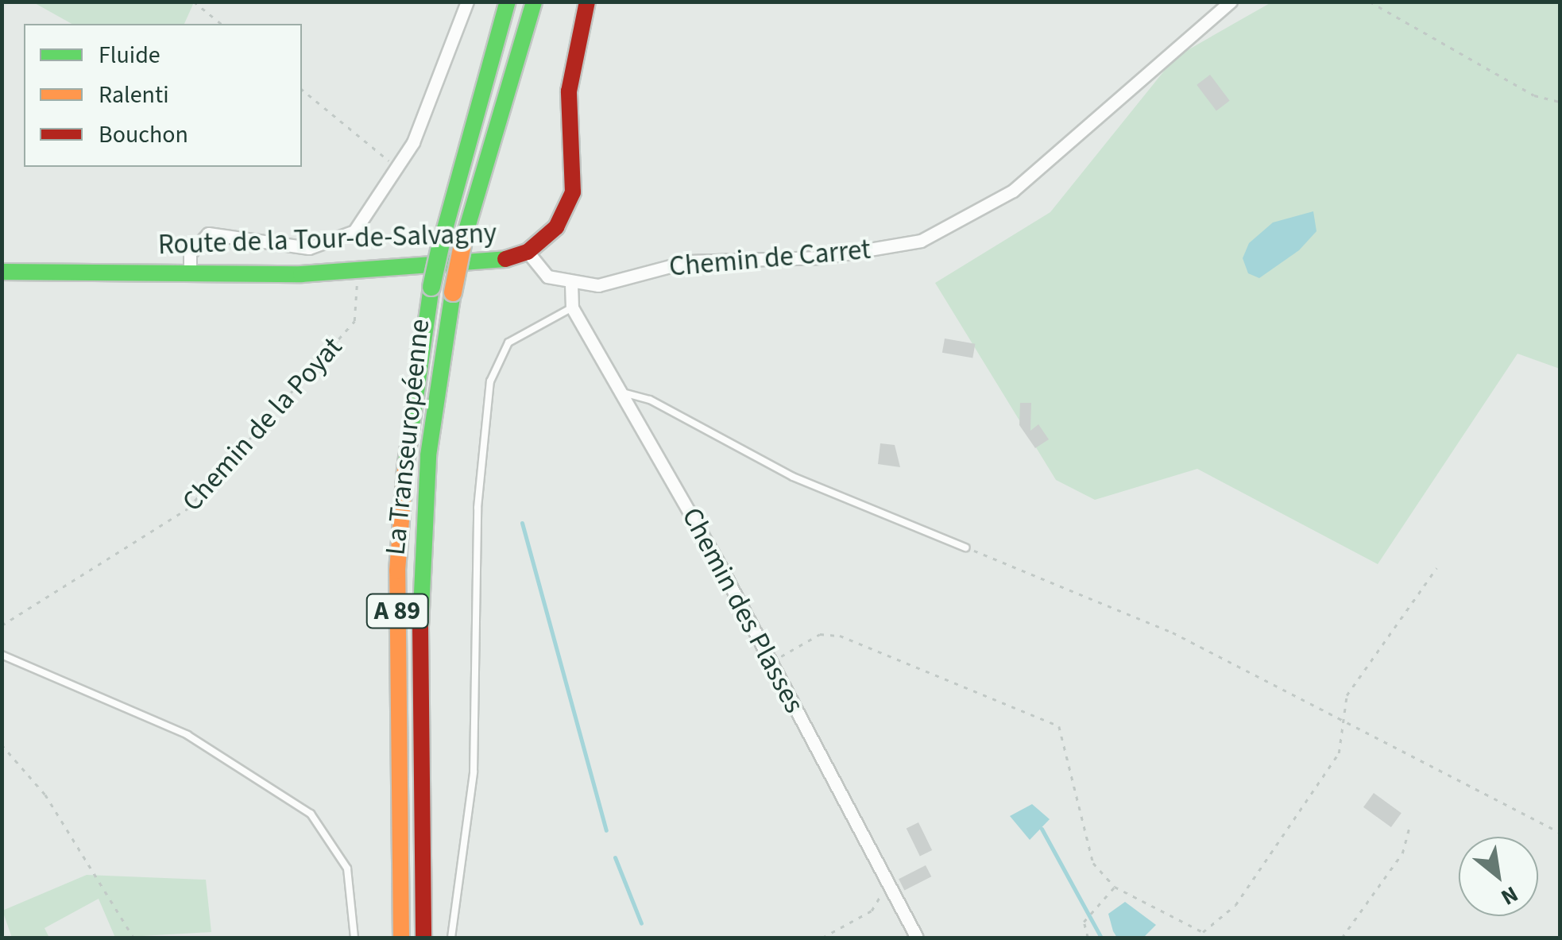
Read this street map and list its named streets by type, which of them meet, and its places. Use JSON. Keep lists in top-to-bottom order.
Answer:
{
  "streets": {
    "main road": ["Route de la Tour-de-Salvagny", "La Transeuropéenne", "A 89"],
    "street": ["Chemin de Carret", "Chemin des Plasses"],
    "path": ["Chemin de la Poyat"]
  },
  "crossings": [
    ["Route de la Tour-de-Salvagny", "Chemin de la Poyat"],
    ["Chemin de Carret", "Chemin des Plasses"]
  ],
  "legend": ["Fluide", "Ralenti", "Bouchon"],
  "north": "bottom right"
}
